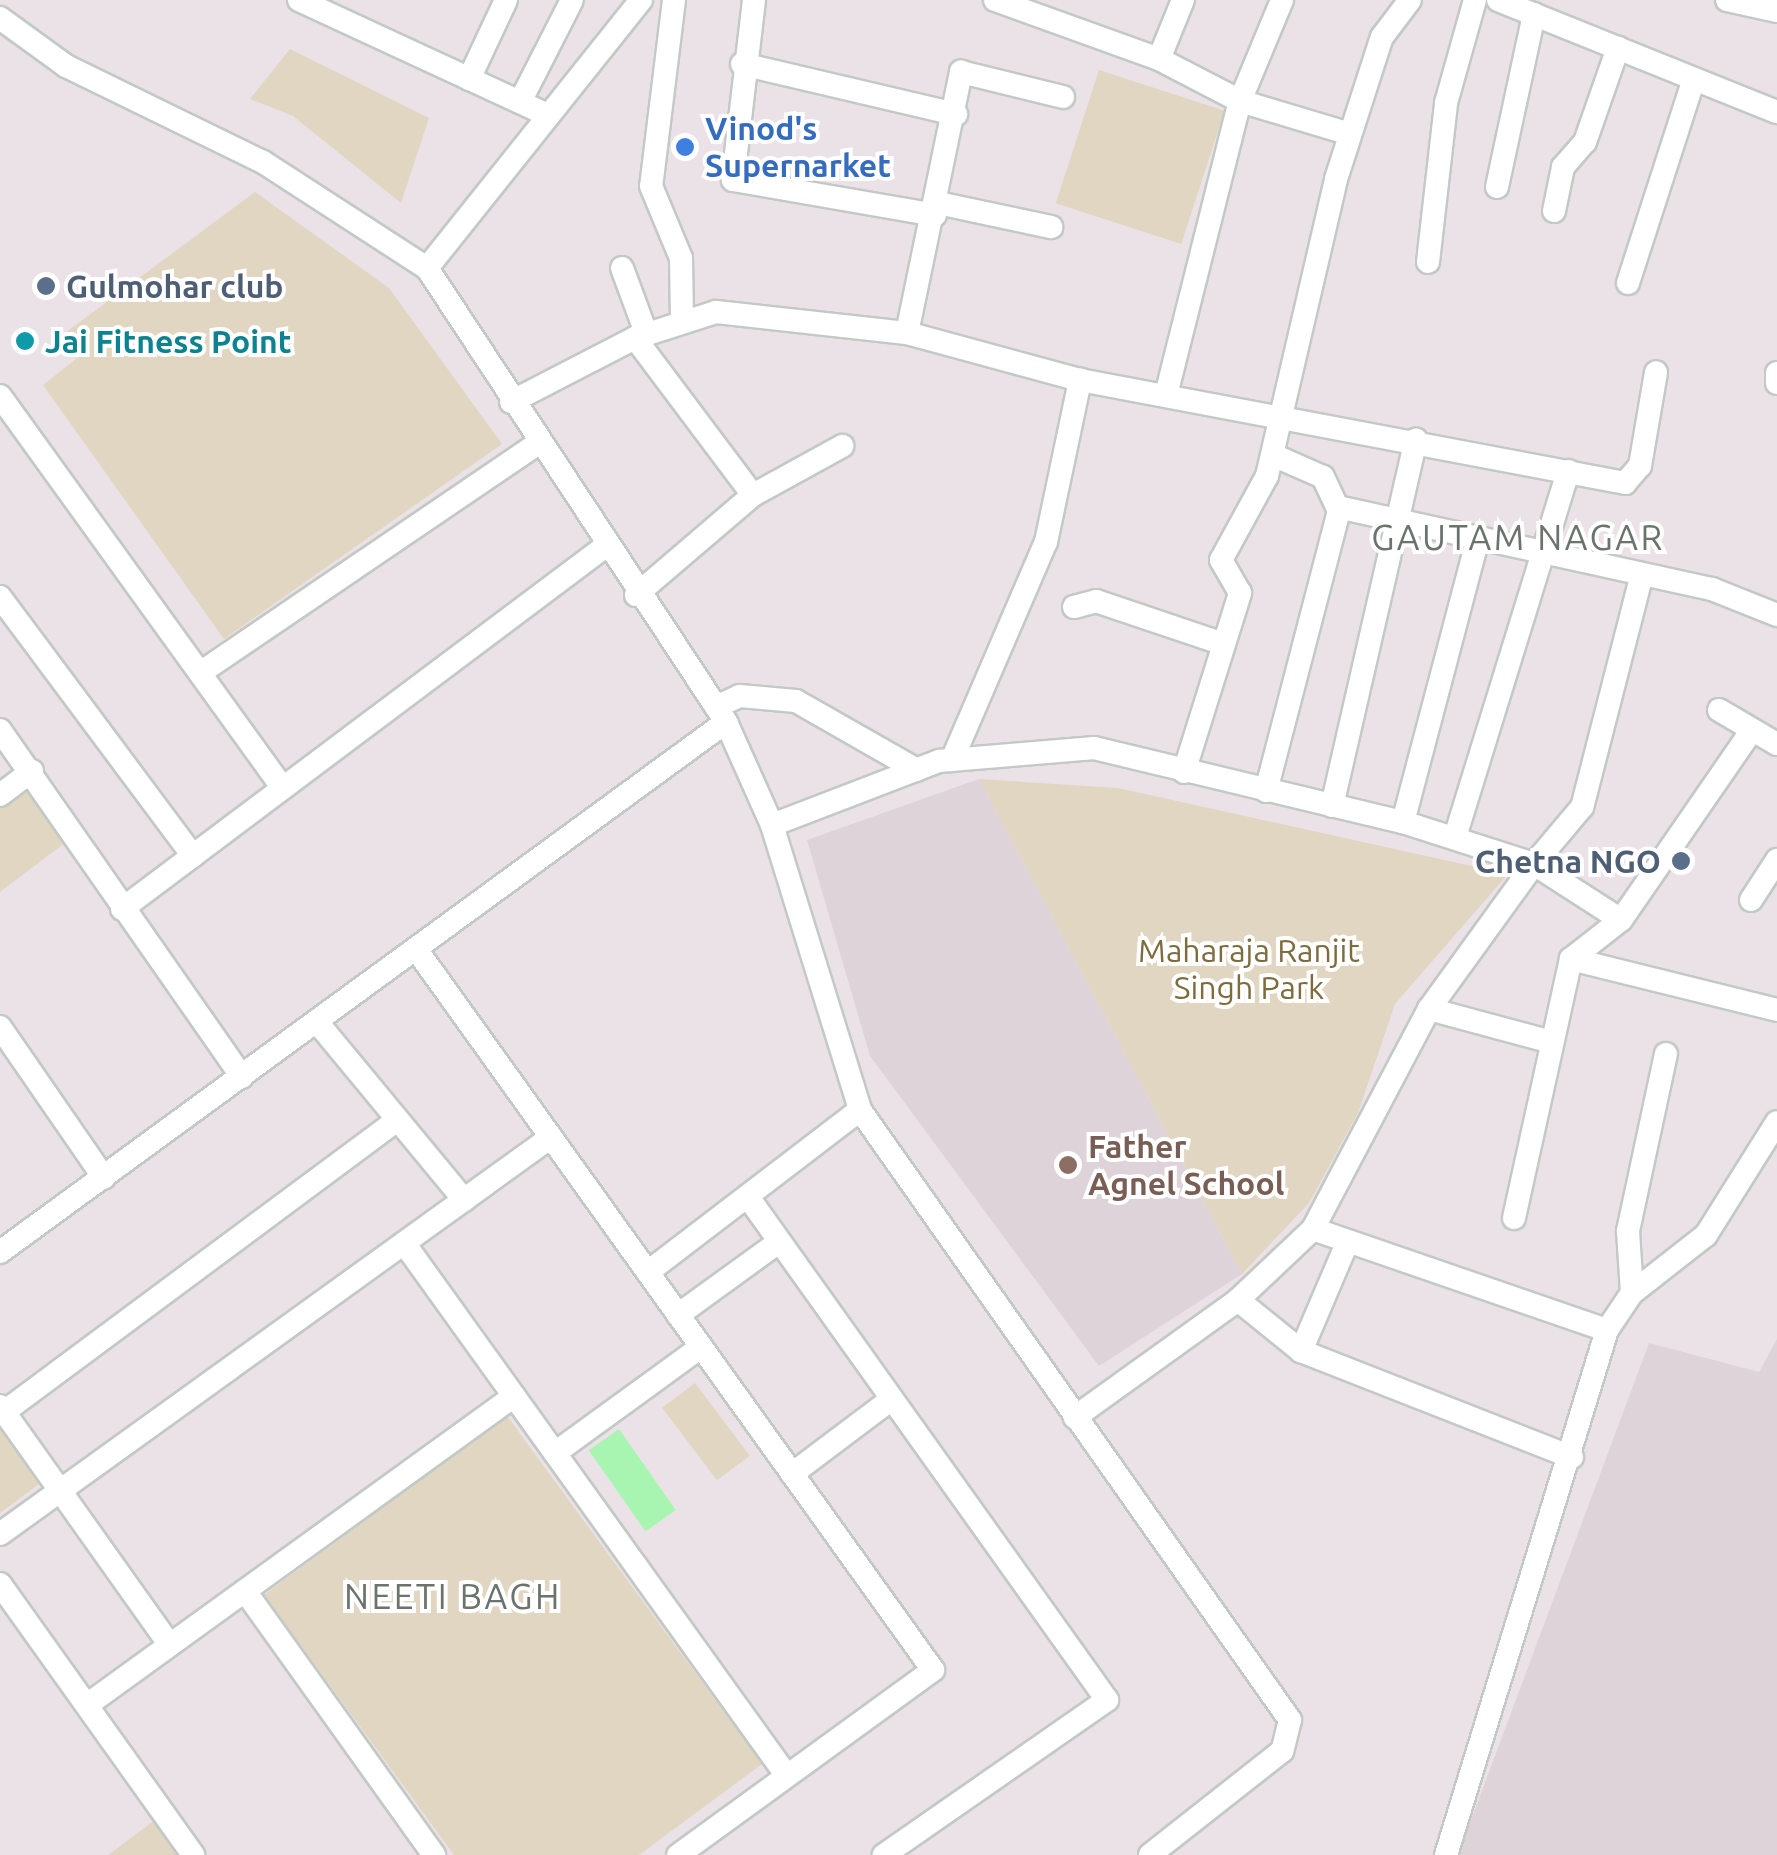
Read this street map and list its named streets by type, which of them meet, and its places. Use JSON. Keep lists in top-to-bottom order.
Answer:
{
  "districts": ["GAUTAM NAGAR", "NEETI BAGH"],
  "parks": ["Maharaja Ranjit Singh Park"],
  "places": [
    "Vinod's Supernarket",
    "Gulmohar club",
    "Jai Fitness Point",
    "Chetna NGO",
    "Father Agnel School"
  ]
}
